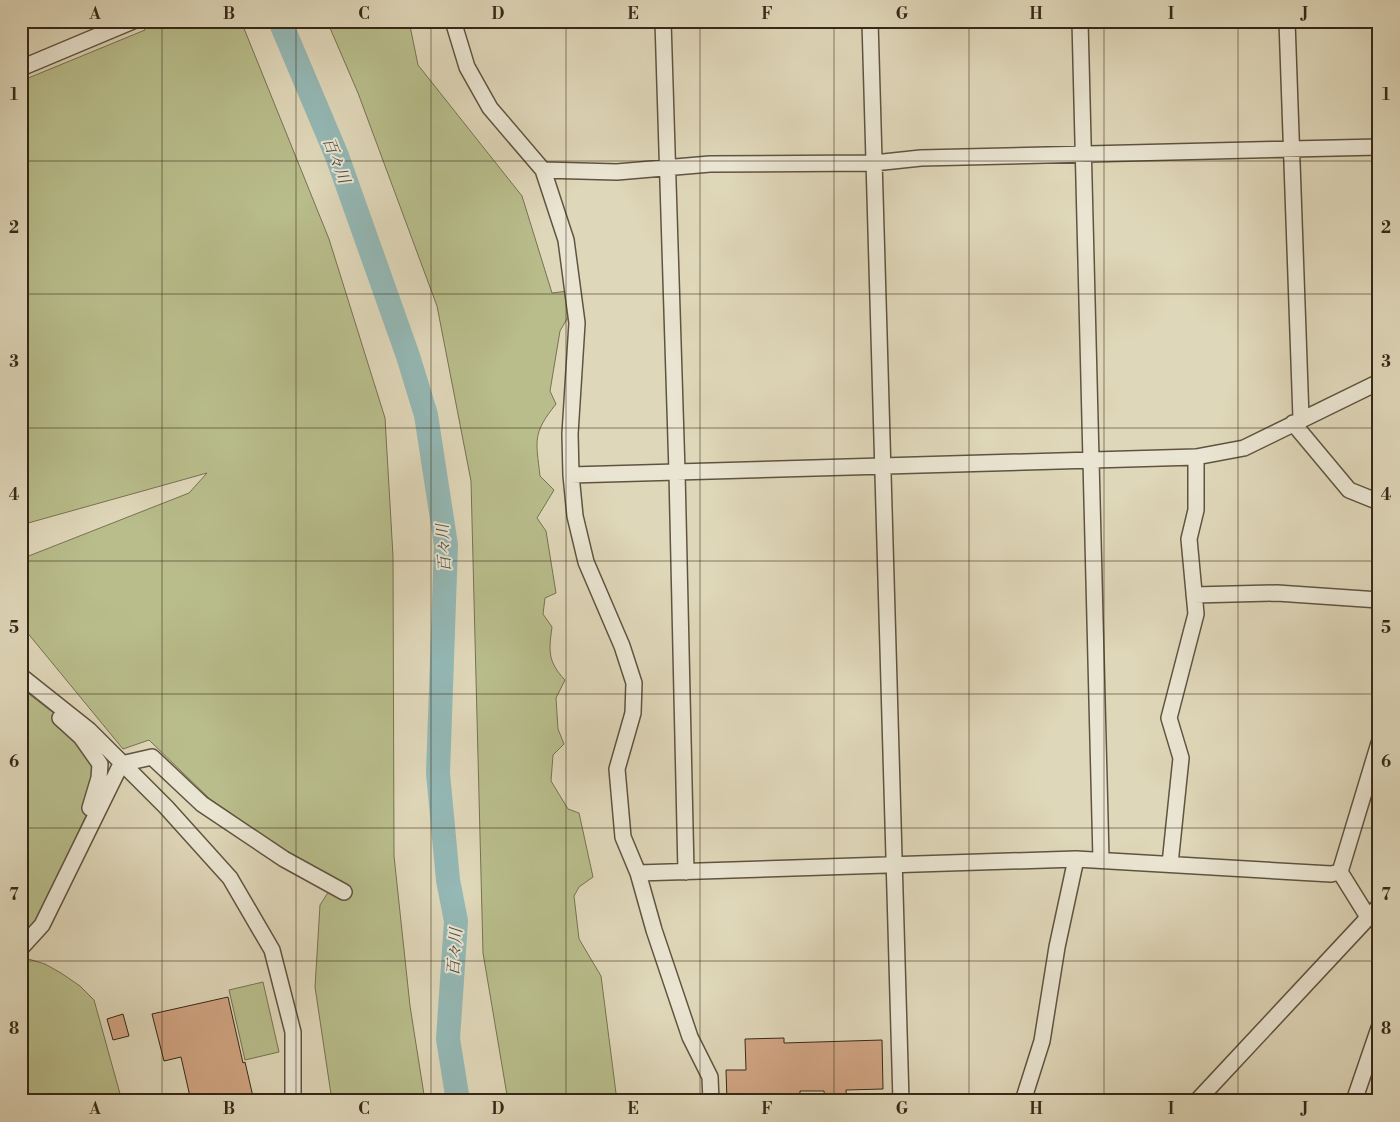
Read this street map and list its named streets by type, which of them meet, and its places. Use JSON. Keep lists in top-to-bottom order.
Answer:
{
  "water": ["百々川"],
  "grid": {
    "columns": [
      "A",
      "B",
      "C",
      "D",
      "E",
      "F",
      "G",
      "H",
      "I",
      "J"
    ],
    "rows": [
      "1",
      "2",
      "3",
      "4",
      "5",
      "6",
      "7",
      "8"
    ]
  }
}
